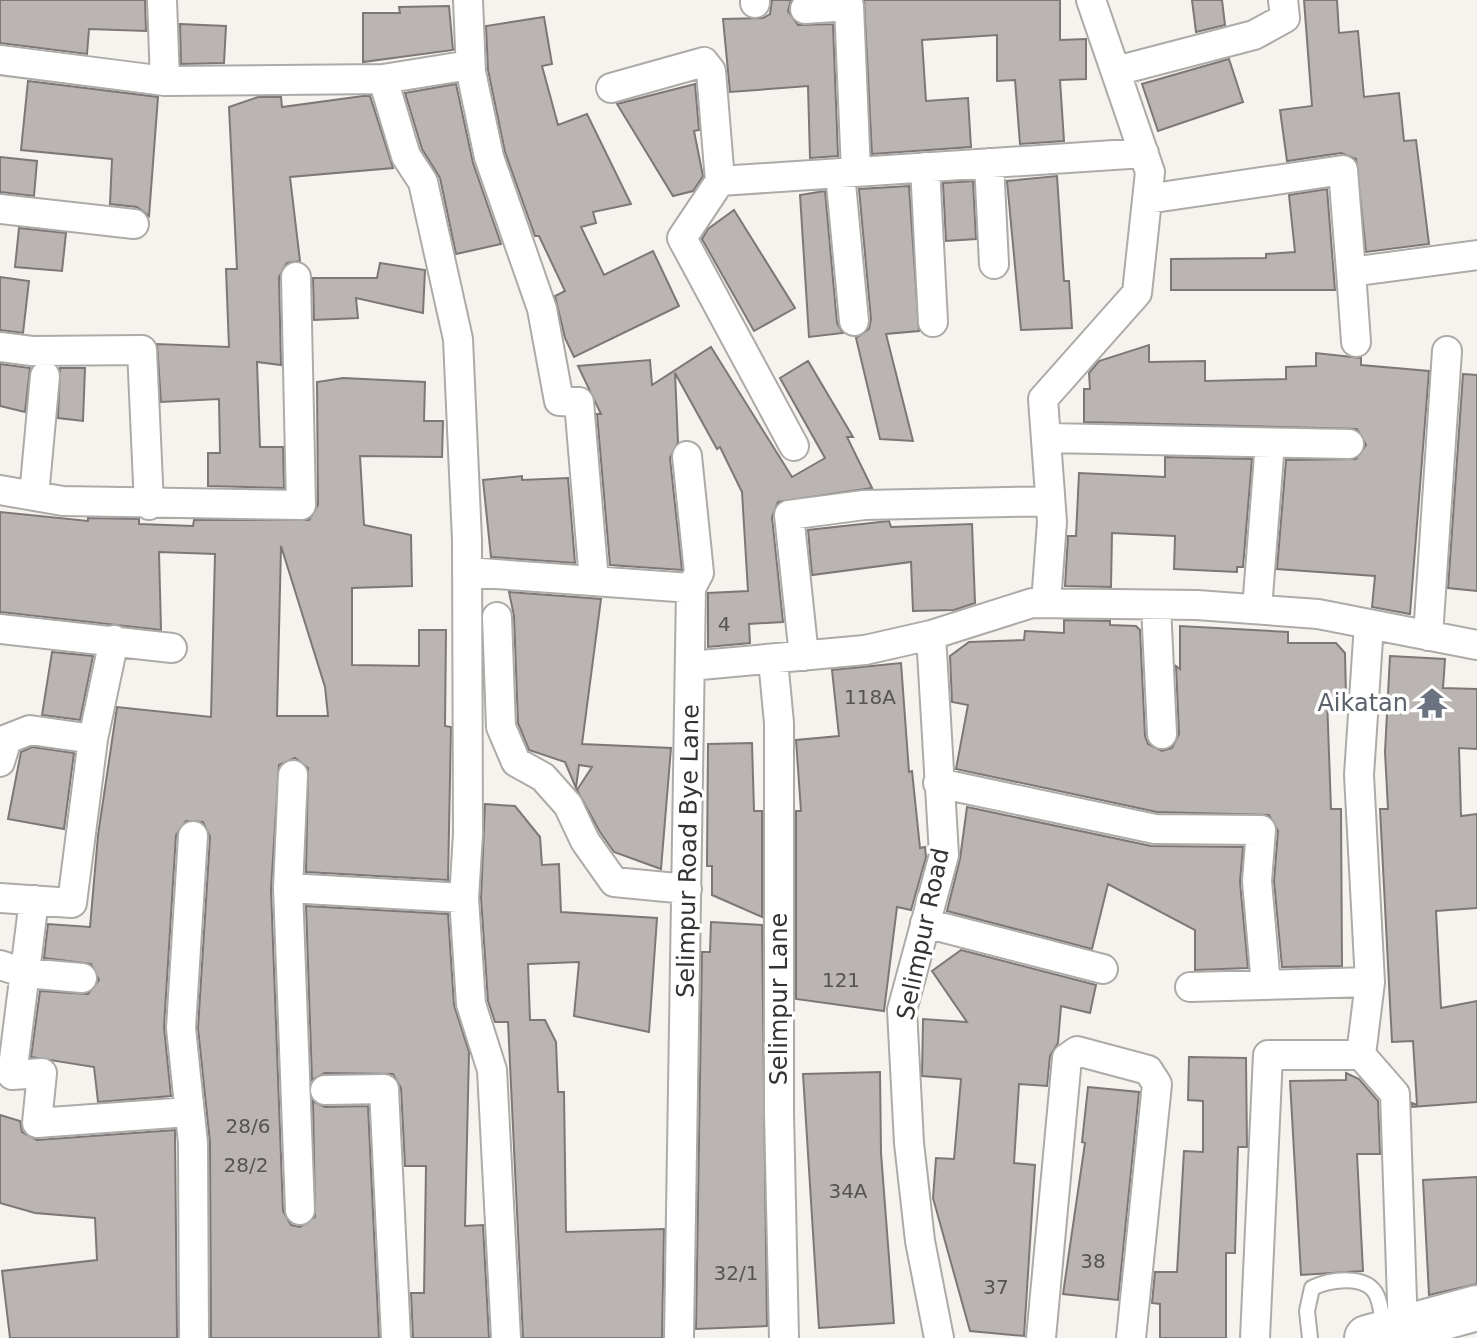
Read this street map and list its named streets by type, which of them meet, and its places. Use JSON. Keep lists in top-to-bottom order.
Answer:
{
  "streets": {
    "street": ["Selimpur Road Bye Lane", "Selimpur Road", "Selimpur Lane"]
  },
  "places": {
    "temple": ["Aikatan"]
  },
  "house_numbers": [
    "4",
    "118A",
    "121",
    "28/6",
    "28/2",
    "34A",
    "38",
    "32/1",
    "37"
  ]
}
